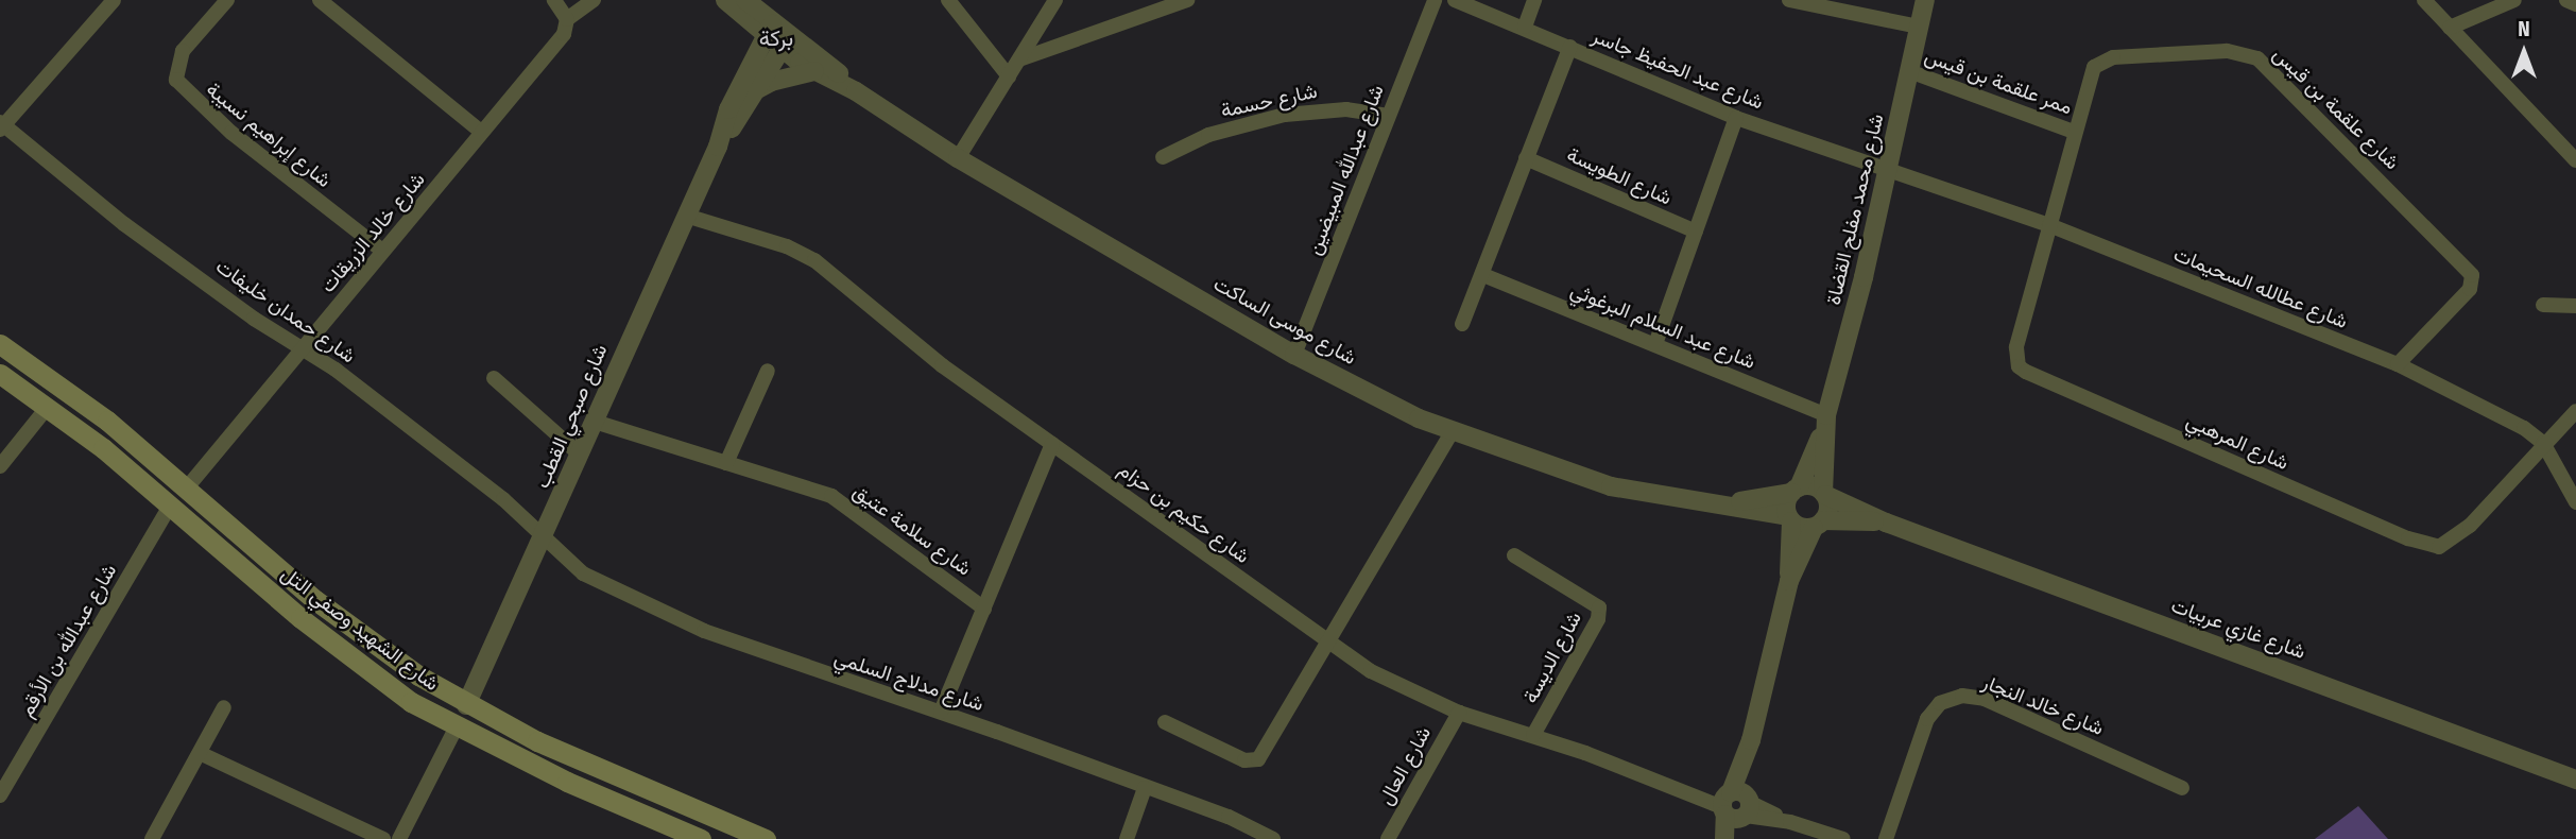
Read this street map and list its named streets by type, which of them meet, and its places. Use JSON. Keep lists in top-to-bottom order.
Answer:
{
  "streets": {
    "main road": ["شارع الشهيد وصفي التل"],
    "street": [
      "شارع عبد الحفيظ جاسر",
      "ممر علقمة بن قيس",
      "شارع حسمة",
      "شارع علقمة بن قيس",
      "شارع إبراهيم نسيبة",
      "شارع عبدالله المبيضين",
      "شارع الطويسة",
      "شارع محمد مفلح القضاة",
      "شارع خالد الزريقات",
      "شارع عطالله السحيمات",
      "شارع حمدان خليفات",
      "شارع موسى الساكت",
      "شارع عبد السلام البرغوثي",
      "شارع صبحي القطب",
      "شارع المرهبي",
      "شارع حكيم بن حزام",
      "شارع سلامة عتيق",
      "شارع غازي عربيات",
      "شارع عبدالله بن الأرقم",
      "شارع الديسة",
      "شارع مدلاج السلمي",
      "شارع خالد النجار",
      "شارع العال"
    ]
  },
  "crossings": [
    ["شارع عبد الحفيظ جاسر", "شارع محمد مفلح القضاة"],
    ["شارع عبد الحفيظ جاسر", "شارع عطالله السحيمات"],
    ["ممر علقمة بن قيس", "شارع علقمة بن قيس"],
    ["ممر علقمة بن قيس", "شارع محمد مفلح القضاة"],
    ["شارع حسمة", "شارع عبدالله المبيضين"],
    ["شارع علقمة بن قيس", "شارع عطالله السحيمات"],
    ["شارع علقمة بن قيس", "شارع المرهبي"],
    ["شارع إبراهيم نسيبة", "شارع خالد الزريقات"],
    ["شارع عبدالله المبيضين", "شارع موسى الساكت"],
    ["شارع محمد مفلح القضاة", "شارع عطالله السحيمات"],
    ["شارع محمد مفلح القضاة", "شارع موسى الساكت"],
    ["شارع محمد مفلح القضاة", "شارع عبد السلام البرغوثي"],
    ["شارع محمد مفلح القضاة", "شارع غازي عربيات"],
    ["شارع خالد الزريقات", "شارع حمدان خليفات"],
    ["شارع خالد الزريقات", "شارع الشهيد وصفي التل"],
    ["شارع عطالله السحيمات", "شارع المرهبي"],
    ["شارع حمدان خليفات", "شارع صبحي القطب"],
    ["شارع حمدان خليفات", "شارع مدلاج السلمي"],
    ["شارع موسى الساكت", "شارع صبحي القطب"],
    ["شارع موسى الساكت", "شارع غازي عربيات"],
    ["شارع صبحي القطب", "شارع حكيم بن حزام"],
    ["شارع صبحي القطب", "شارع سلامة عتيق"],
    ["شارع صبحي القطب", "شارع الشهيد وصفي التل"],
    ["شارع صبحي القطب", "شارع مدلاج السلمي"],
    ["شارع حكيم بن حزام", "شارع الديسة"],
    ["شارع حكيم بن حزام", "شارع العال"],
    ["شارع الشهيد وصفي التل", "شارع عبدالله بن الأرقم"]
  ],
  "districts": ["بركة"],
  "north": "top"
}
